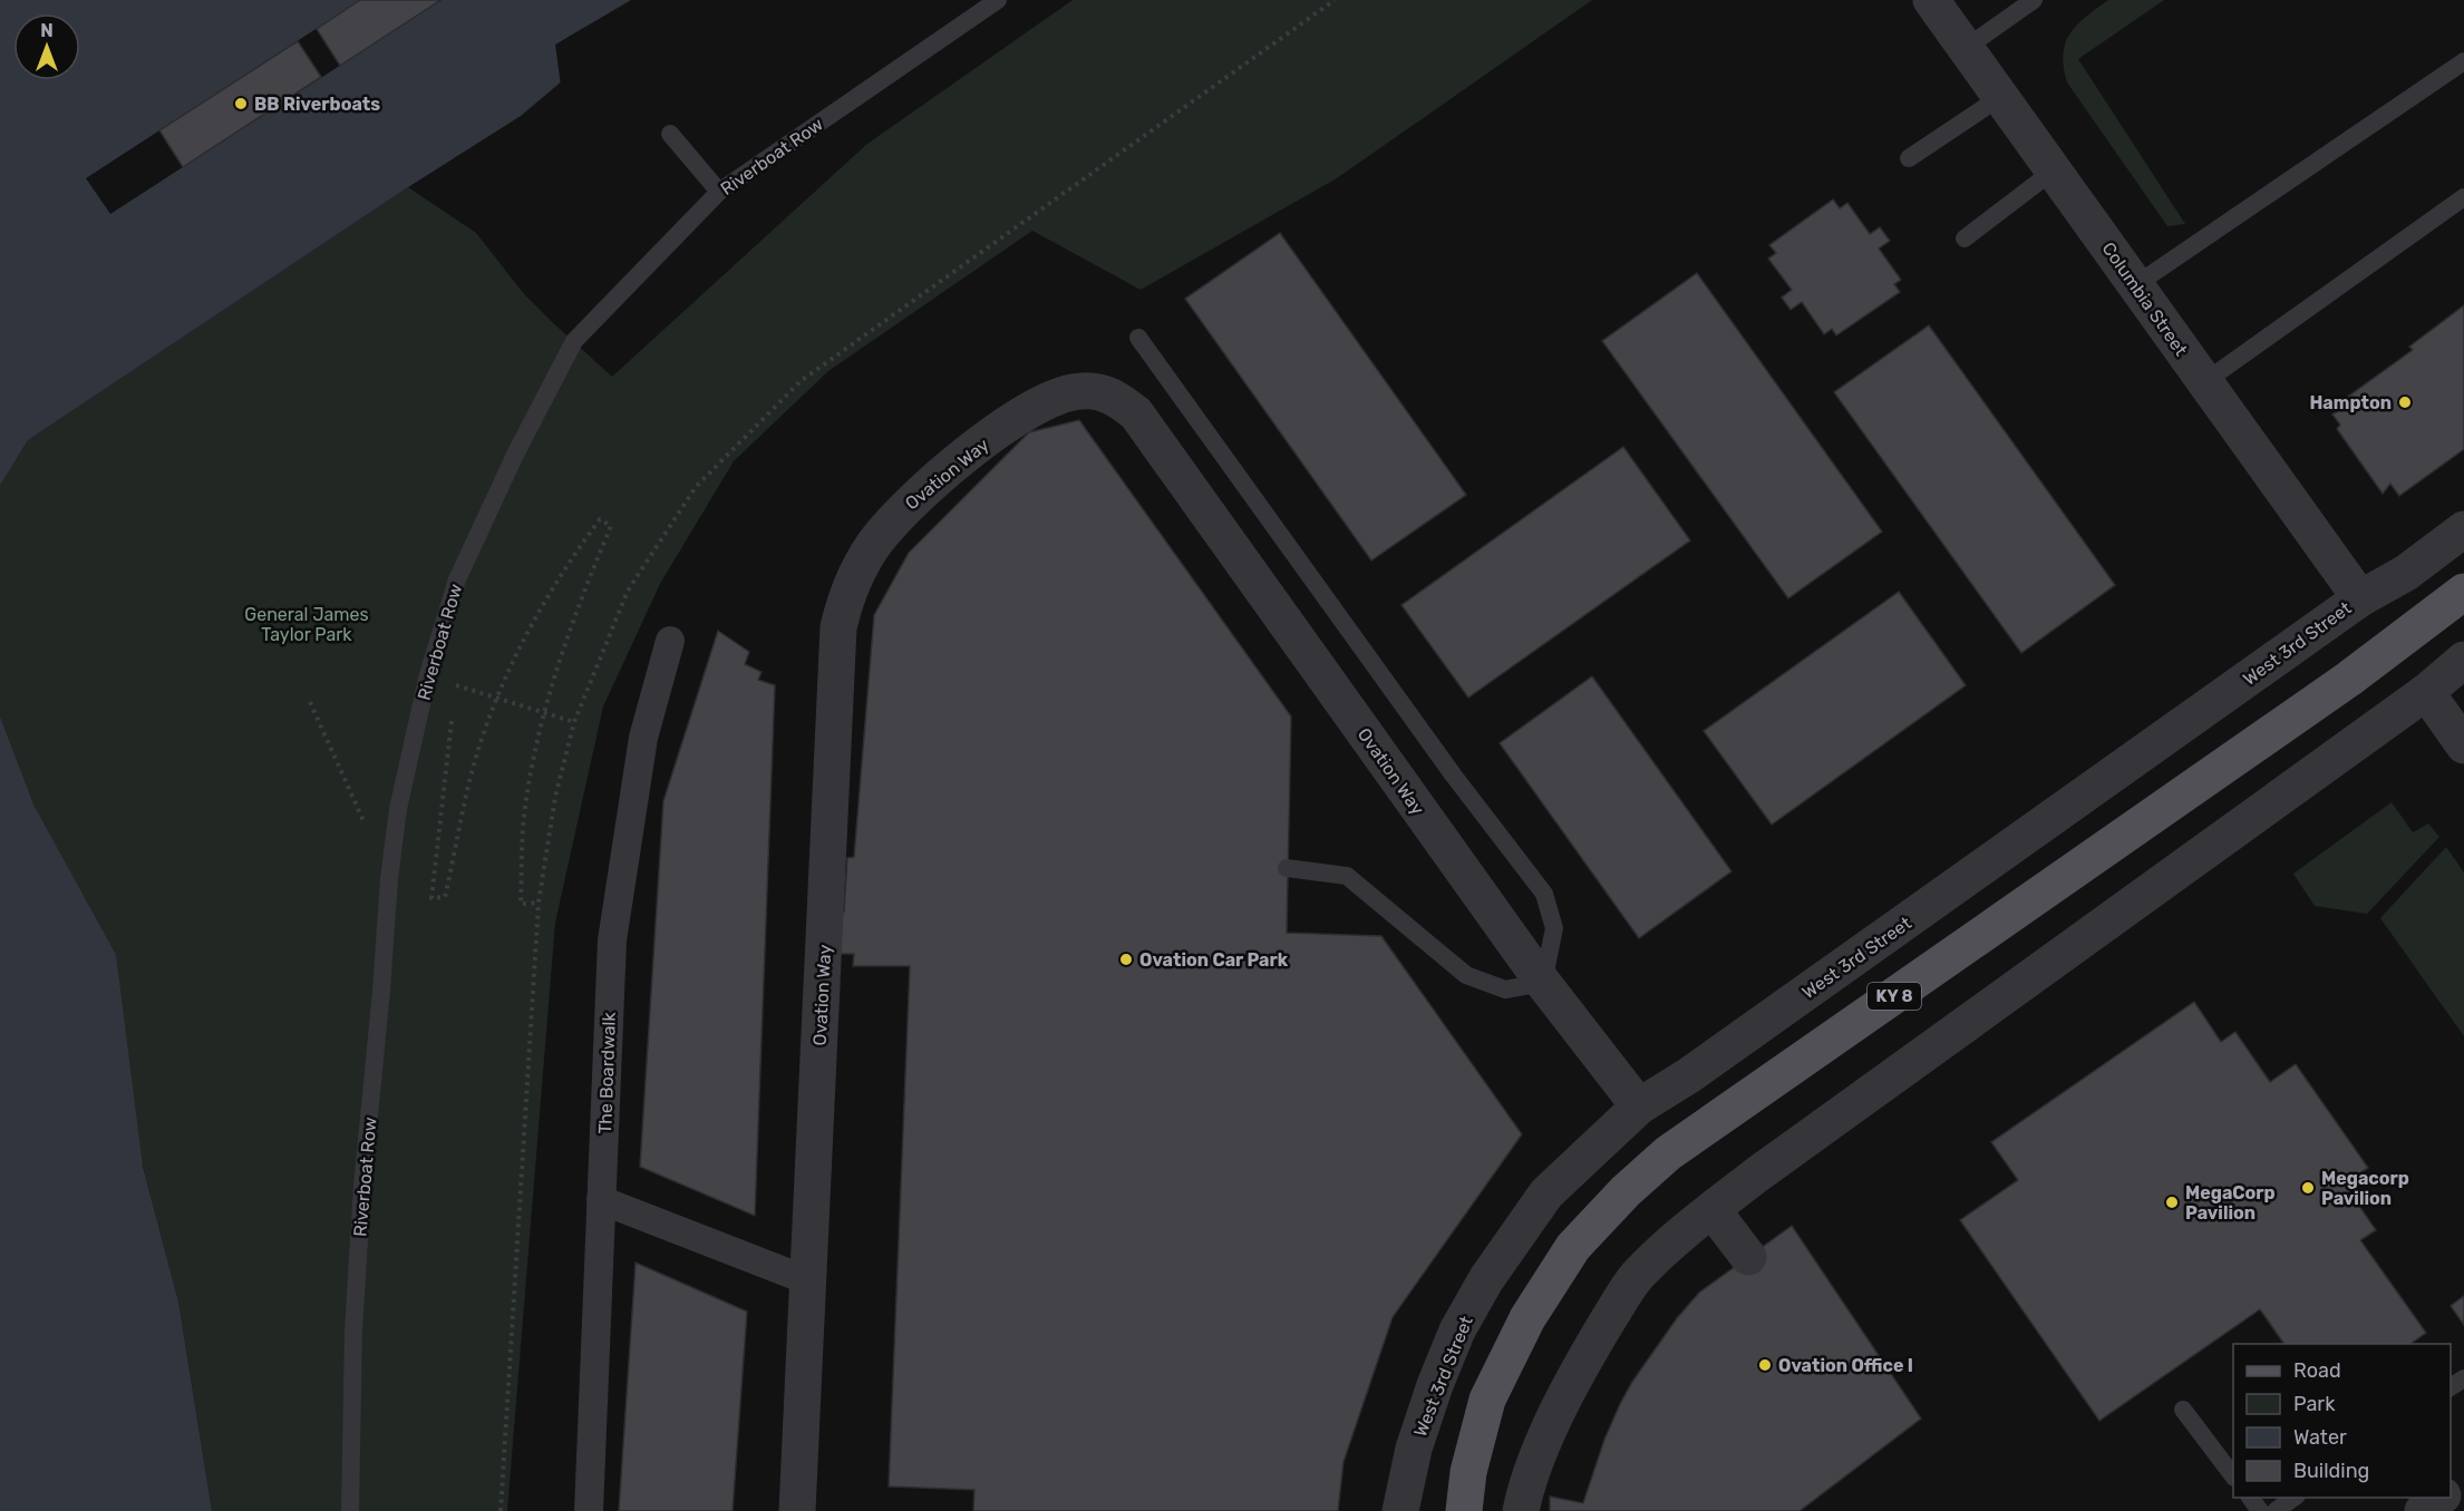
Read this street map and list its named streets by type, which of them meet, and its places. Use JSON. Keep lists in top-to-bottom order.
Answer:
{
  "streets": {
    "main road": ["KY 8"],
    "street": [
      "Columbia Street",
      "Ovation Way",
      "West 3rd Street",
      "The Boardwalk"
    ],
    "lane": ["Riverboat Row"]
  },
  "crossings": [
    ["Columbia Street", "West 3rd Street"],
    ["Ovation Way", "West 3rd Street"]
  ],
  "parks": ["General James Taylor Park"],
  "places": [
    "BB Riverboats",
    "Hampton",
    "Ovation Car Park",
    "Megacorp Pavilion",
    "MegaCorp Pavilion",
    "Ovation Office I"
  ],
  "legend": [
    "Road",
    "Park",
    "Water",
    "Building"
  ],
  "north": "top"
}
